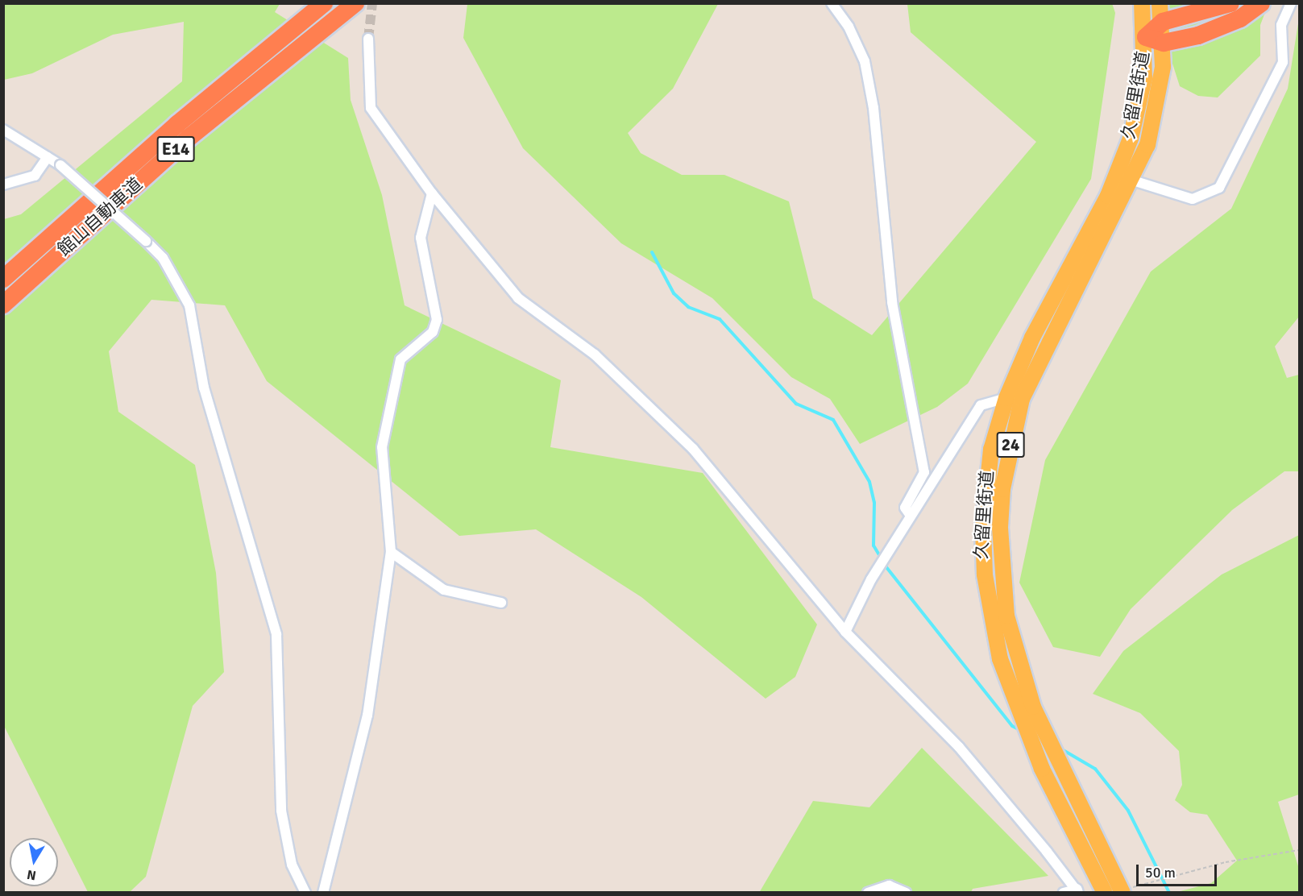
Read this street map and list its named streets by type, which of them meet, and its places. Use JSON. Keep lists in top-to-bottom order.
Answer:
{
  "streets": {
    "highway": ["E14", "館山自動車道"],
    "main road": ["久留里街道", "24"]
  },
  "scale_bar": "50 m",
  "north": "bottom"
}
